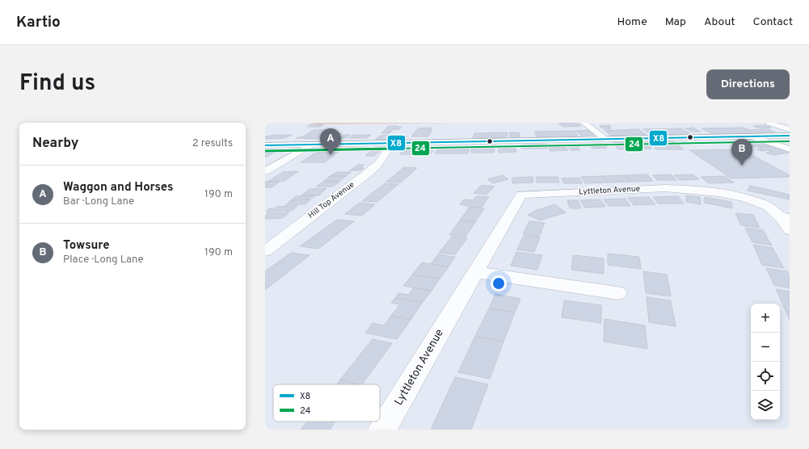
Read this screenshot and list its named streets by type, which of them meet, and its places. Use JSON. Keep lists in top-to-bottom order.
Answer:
{
  "streets": {
    "street": ["Lyttleton Avenue", "Hill Top Avenue"]
  },
  "lines": ["transit line X8", "transit line 24"],
  "legend": ["X8", "24"],
  "page": {
    "header": "Kartio",
    "nav": [
      "Home",
      "Map",
      "About",
      "Contact"
    ],
    "title": "Find us",
    "buttons": "Directions",
    "heading": ["Nearby", "2 results"],
    "pins": ["A", "B"],
    "list": [
      {
        "mark": "A",
        "name": "Waggon and Horses",
        "note": "Bar · Long Lane",
        "value": "190 m"
      },
      {
        "mark": "B",
        "name": "Towsure",
        "note": "Place · Long Lane",
        "value": "190 m"
      }
    ],
    "map_buttons": ["+", "−"]
  }
}
